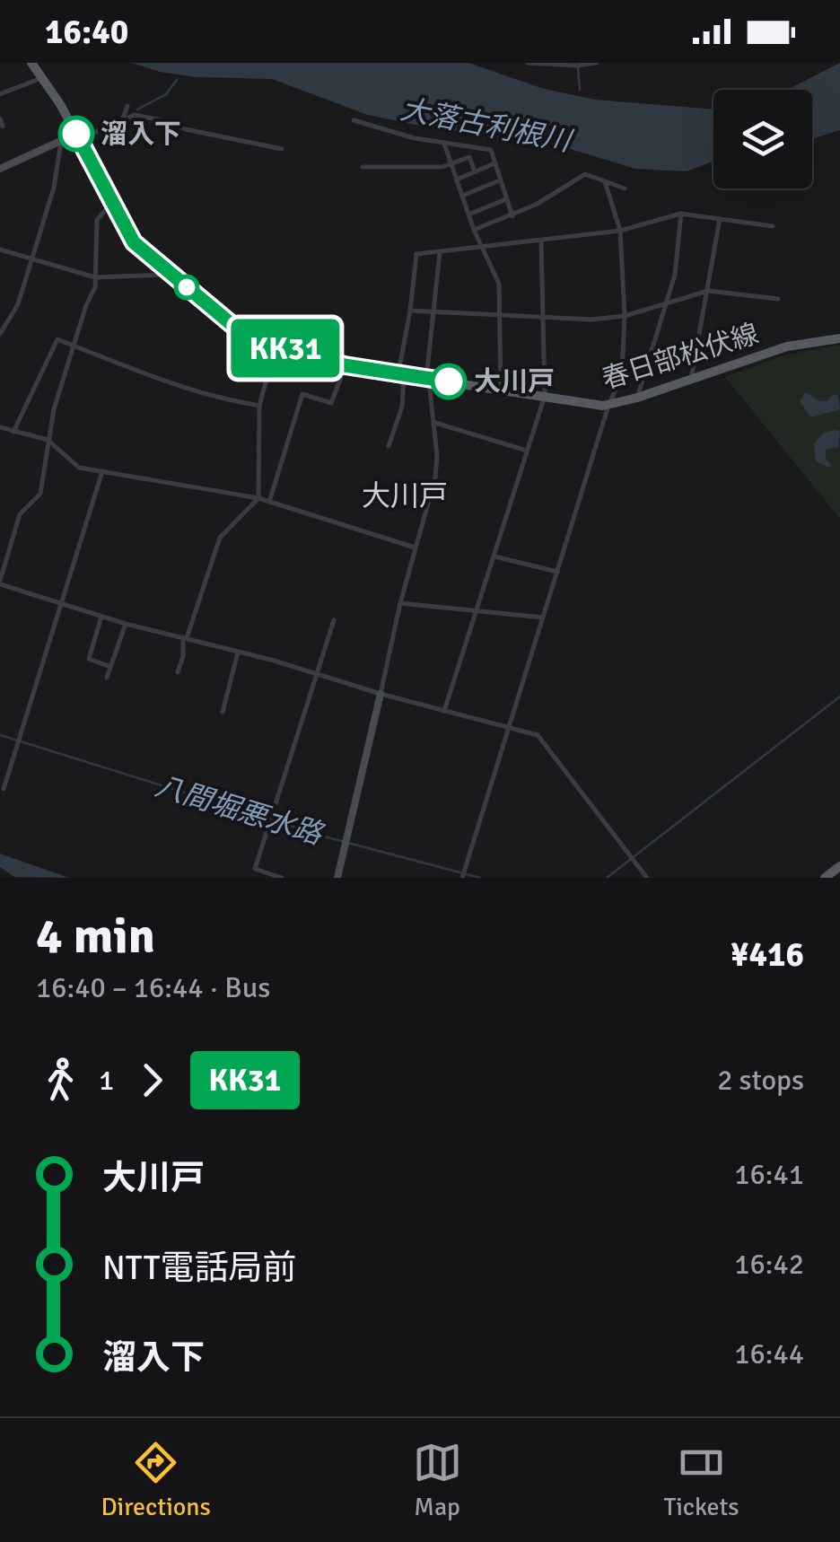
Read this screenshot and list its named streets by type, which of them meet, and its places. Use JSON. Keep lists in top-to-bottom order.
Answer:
{
  "streets": {
    "main road": ["春日部松伏線"]
  },
  "districts": ["大川戸"],
  "water": ["大落古利根川", "八間堀悪水路"],
  "places": ["溜入下", "大川戸"],
  "lines": ["bus line KK31"],
  "page": {
    "status": "16:40",
    "on_map": "KK31",
    "heading": ["4 min", "16:40 – 16:44 · Bus", "¥416"],
    "legs": ["1", "KK31", "2 stops"],
    "list": [
      {
        "name": "大川戸",
        "value": "16:41"
      },
      {
        "name": "NTT電話局前",
        "value": "16:42"
      },
      {
        "name": "溜入下",
        "value": "16:44"
      }
    ],
    "tabs": ["Directions", "Map", "Tickets"]
  }
}
